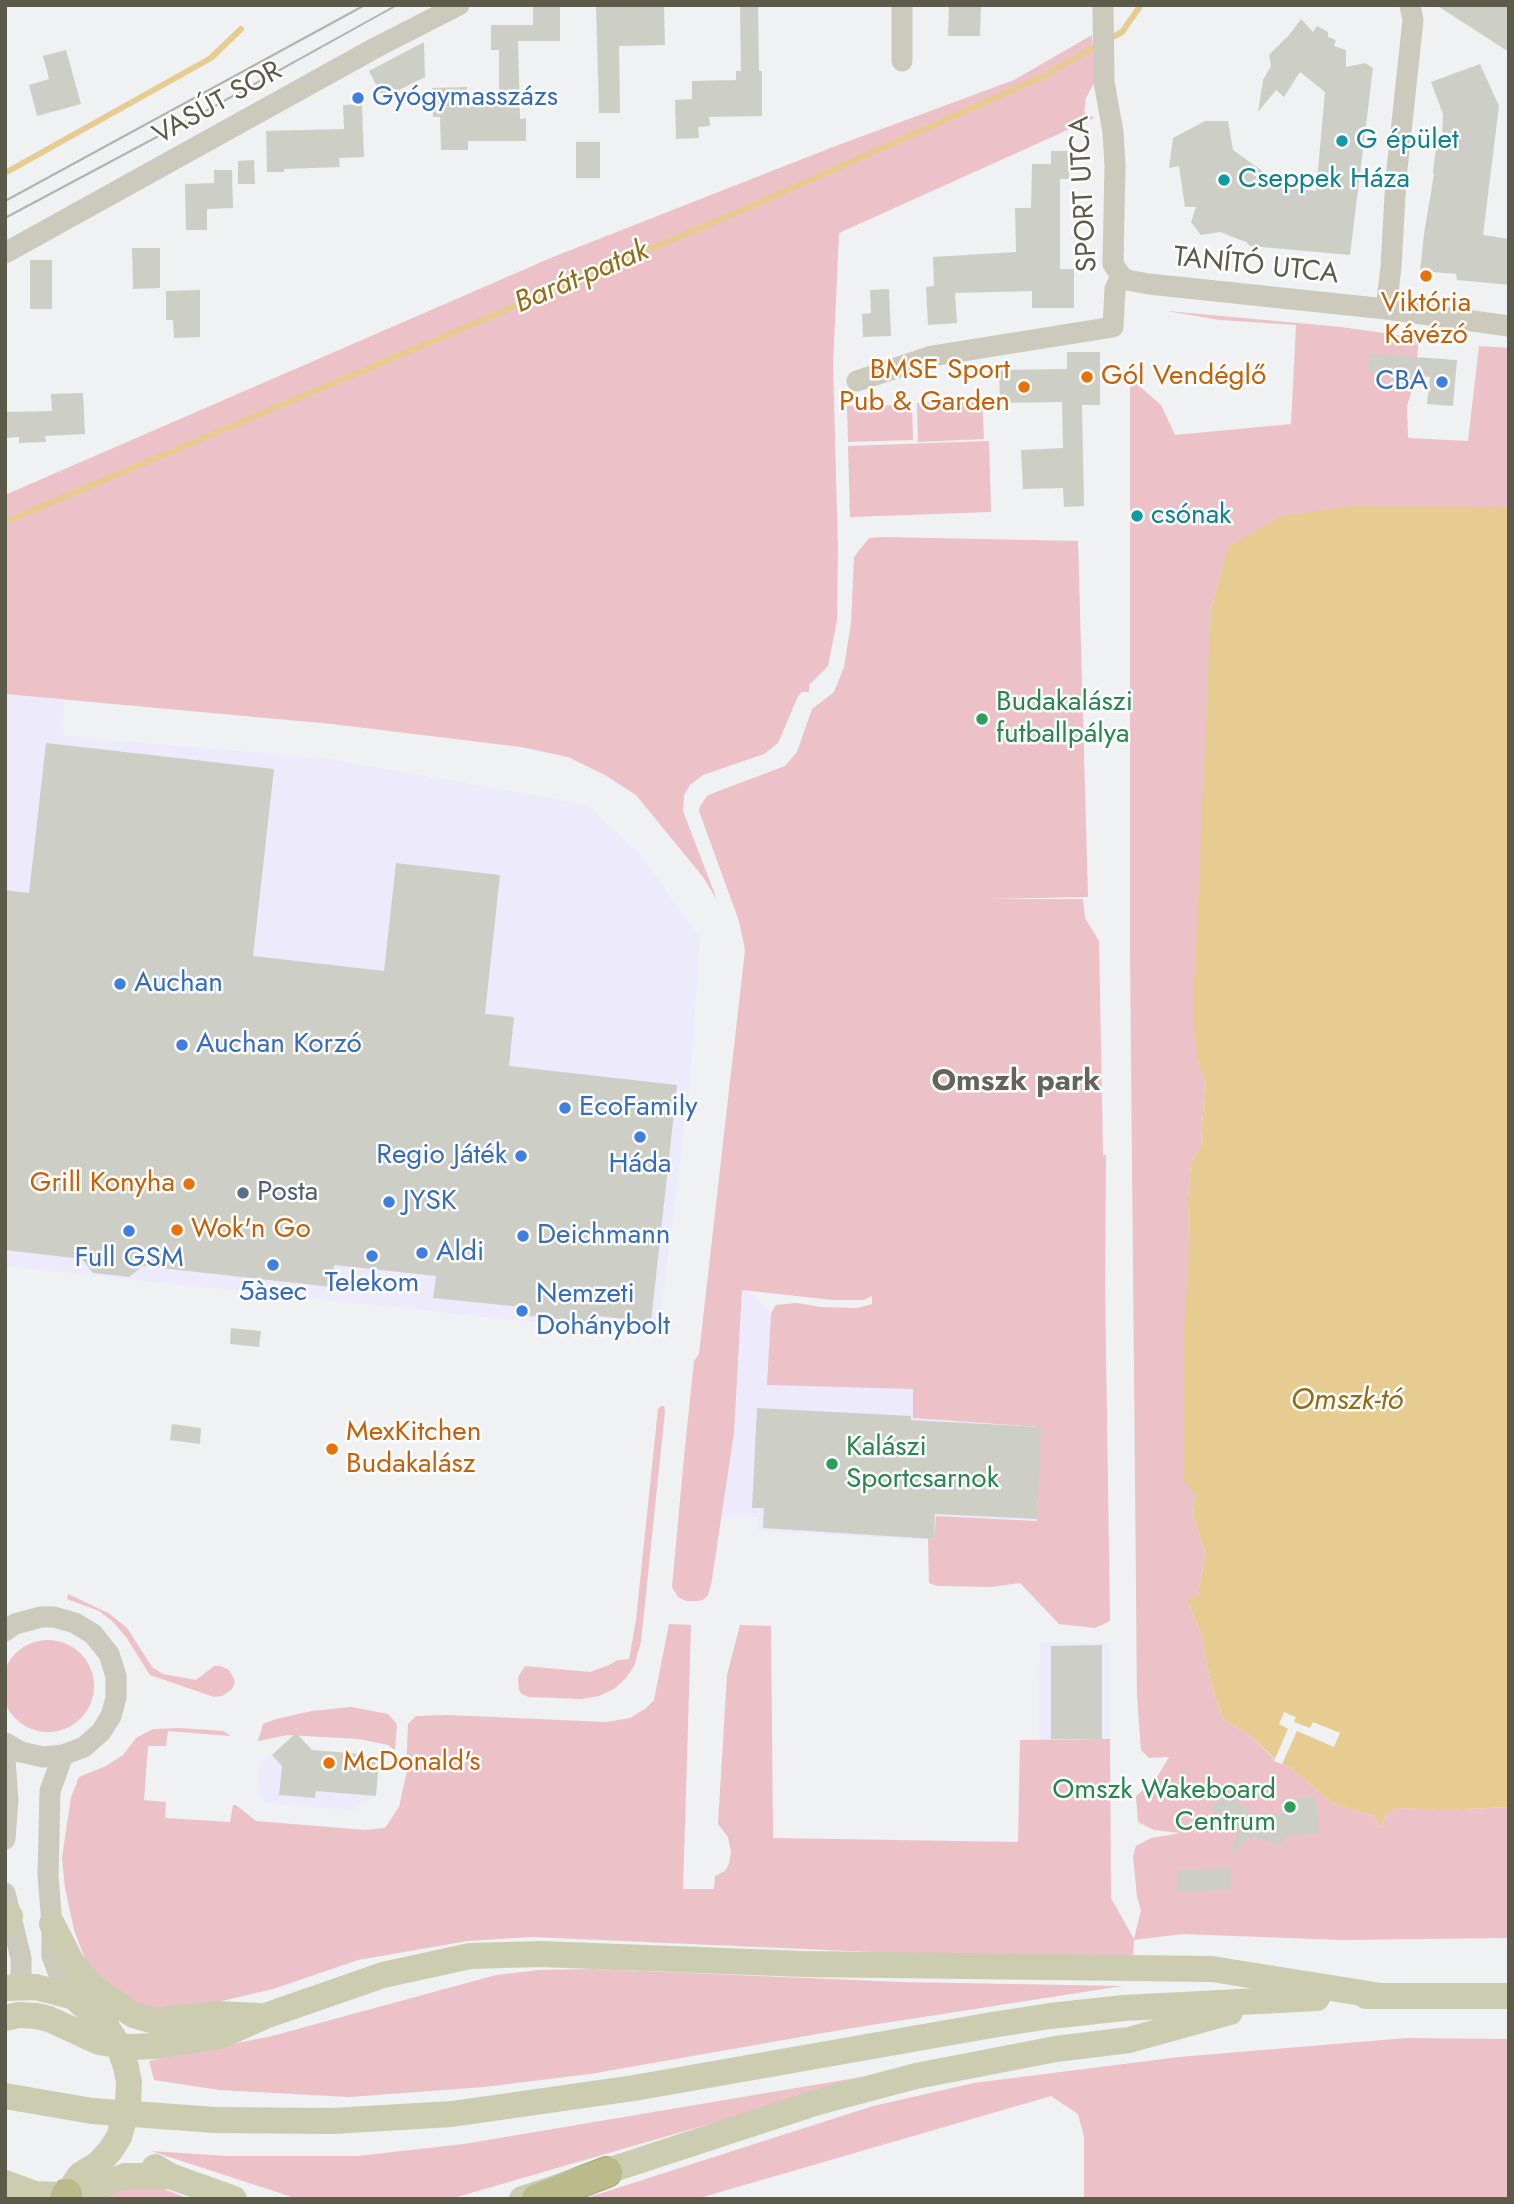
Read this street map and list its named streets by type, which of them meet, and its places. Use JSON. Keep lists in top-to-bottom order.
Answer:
{
  "streets": {
    "street": ["VASÚT SOR", "SPORT UTCA", "TANÍTÓ UTCA"]
  },
  "crossings": [
    ["SPORT UTCA", "TANÍTÓ UTCA"]
  ],
  "districts": ["Omszk park"],
  "water": ["Barát-patak", "Omszk-tó"],
  "places": [
    "Gyógymasszázs",
    "G épület",
    "Cseppek Háza",
    "Viktória Kávézó",
    "Gól Vendéglő",
    "CBA",
    "BMSE Sport Pub & Garden",
    "csónak",
    "Budakalászi futballpálya",
    "Auchan",
    "Auchan Korzó",
    "EcoFamily",
    "Háda",
    "Regio Játék",
    "Grill Konyha",
    "Posta",
    "JYSK",
    "Wok'n Go",
    "Full GSM",
    "Deichmann",
    "Aldi",
    "Telekom",
    "5àsec",
    "Nemzeti Dohánybolt",
    "MexKitchen Budakalász",
    "Kalászi Sportcsarnok",
    "McDonald's",
    "Omszk Wakeboard Centrum"
  ]
}
